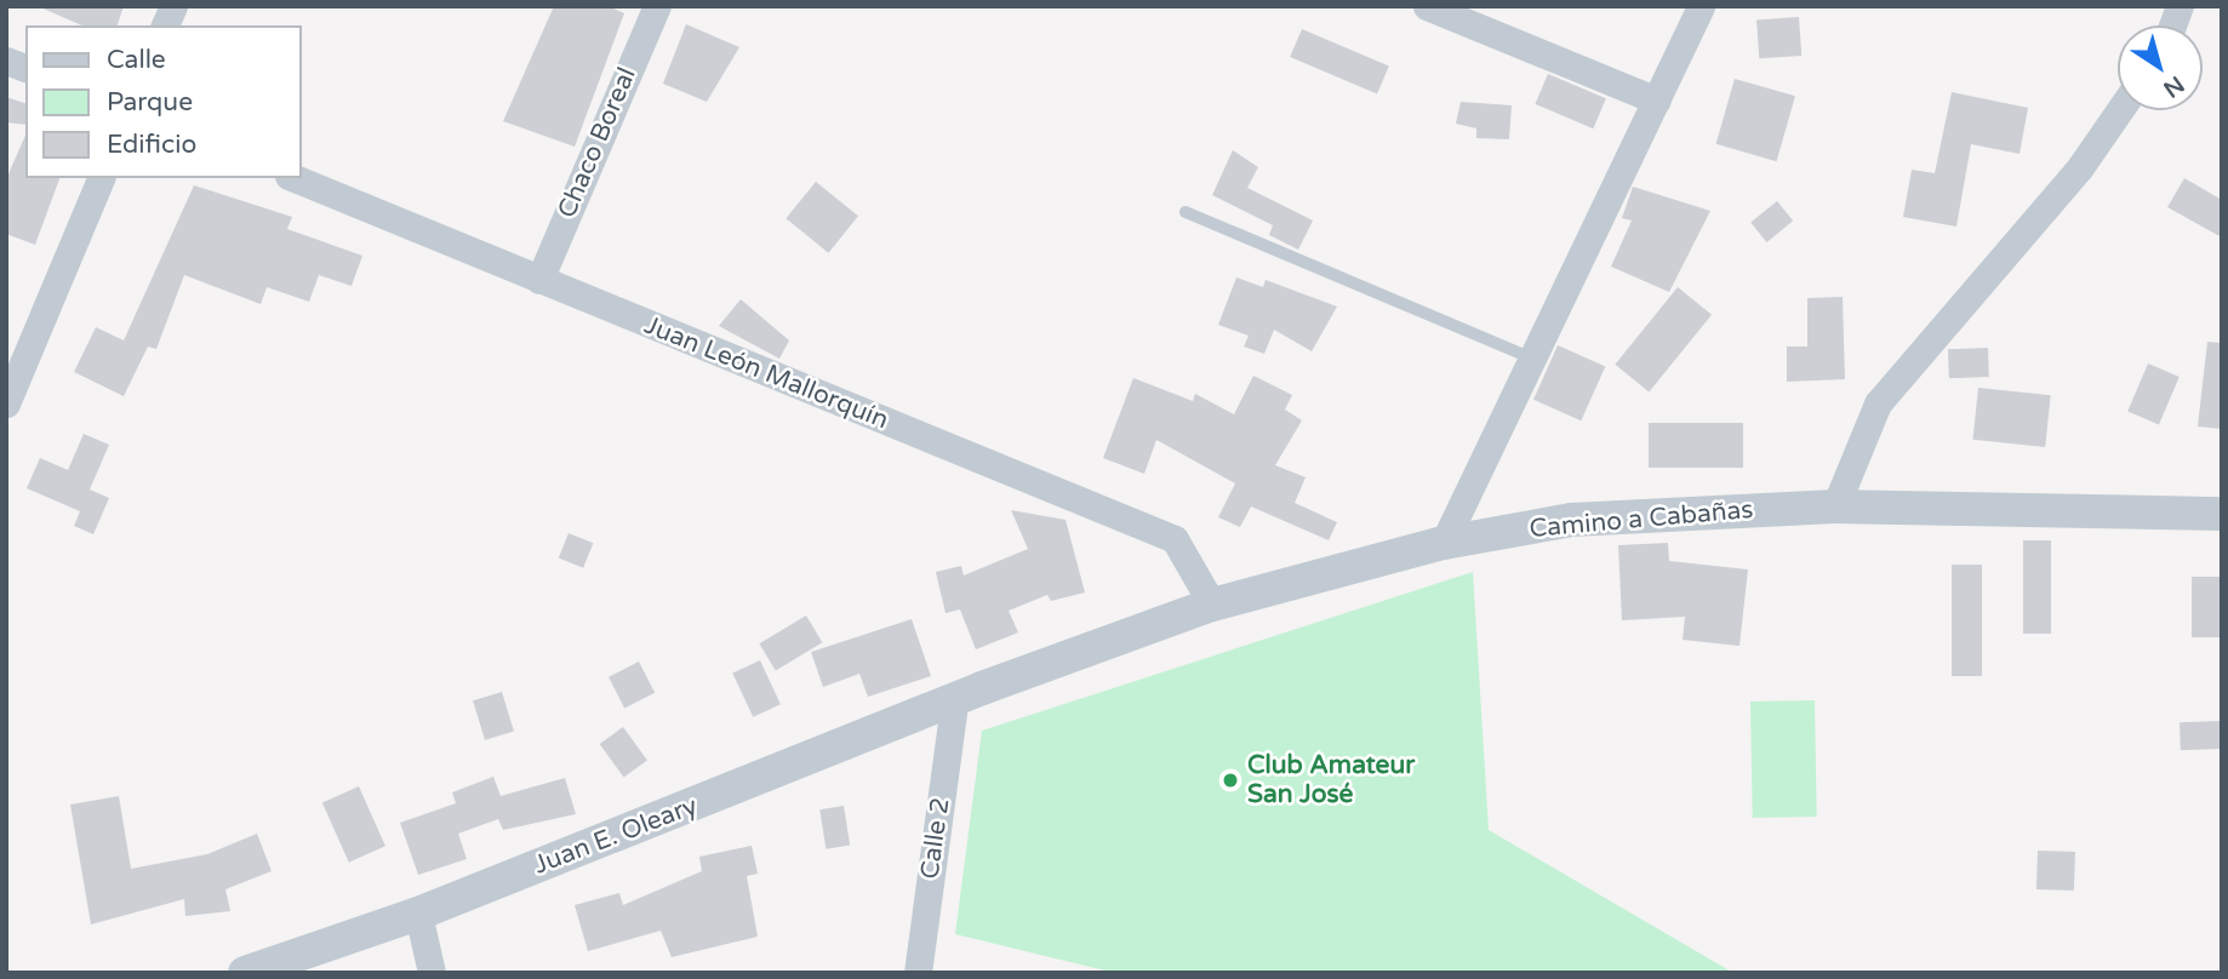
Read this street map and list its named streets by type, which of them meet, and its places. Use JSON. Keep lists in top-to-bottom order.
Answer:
{
  "streets": {
    "street": [
      "Chaco Boreal",
      "Juan León Mallorquín",
      "Camino a Cabañas",
      "Juan E. Oleary",
      "Calle 2"
    ]
  },
  "crossings": [
    ["Chaco Boreal", "Juan León Mallorquín"],
    ["Juan León Mallorquín", "Camino a Cabañas"],
    ["Camino a Cabañas", "Juan E. Oleary"],
    ["Camino a Cabañas", "Calle 2"],
    ["Juan E. Oleary", "Calle 2"]
  ],
  "places": ["Club Amateur San José"],
  "legend": ["Calle", "Parque", "Edificio"],
  "north": "bottom right"
}
